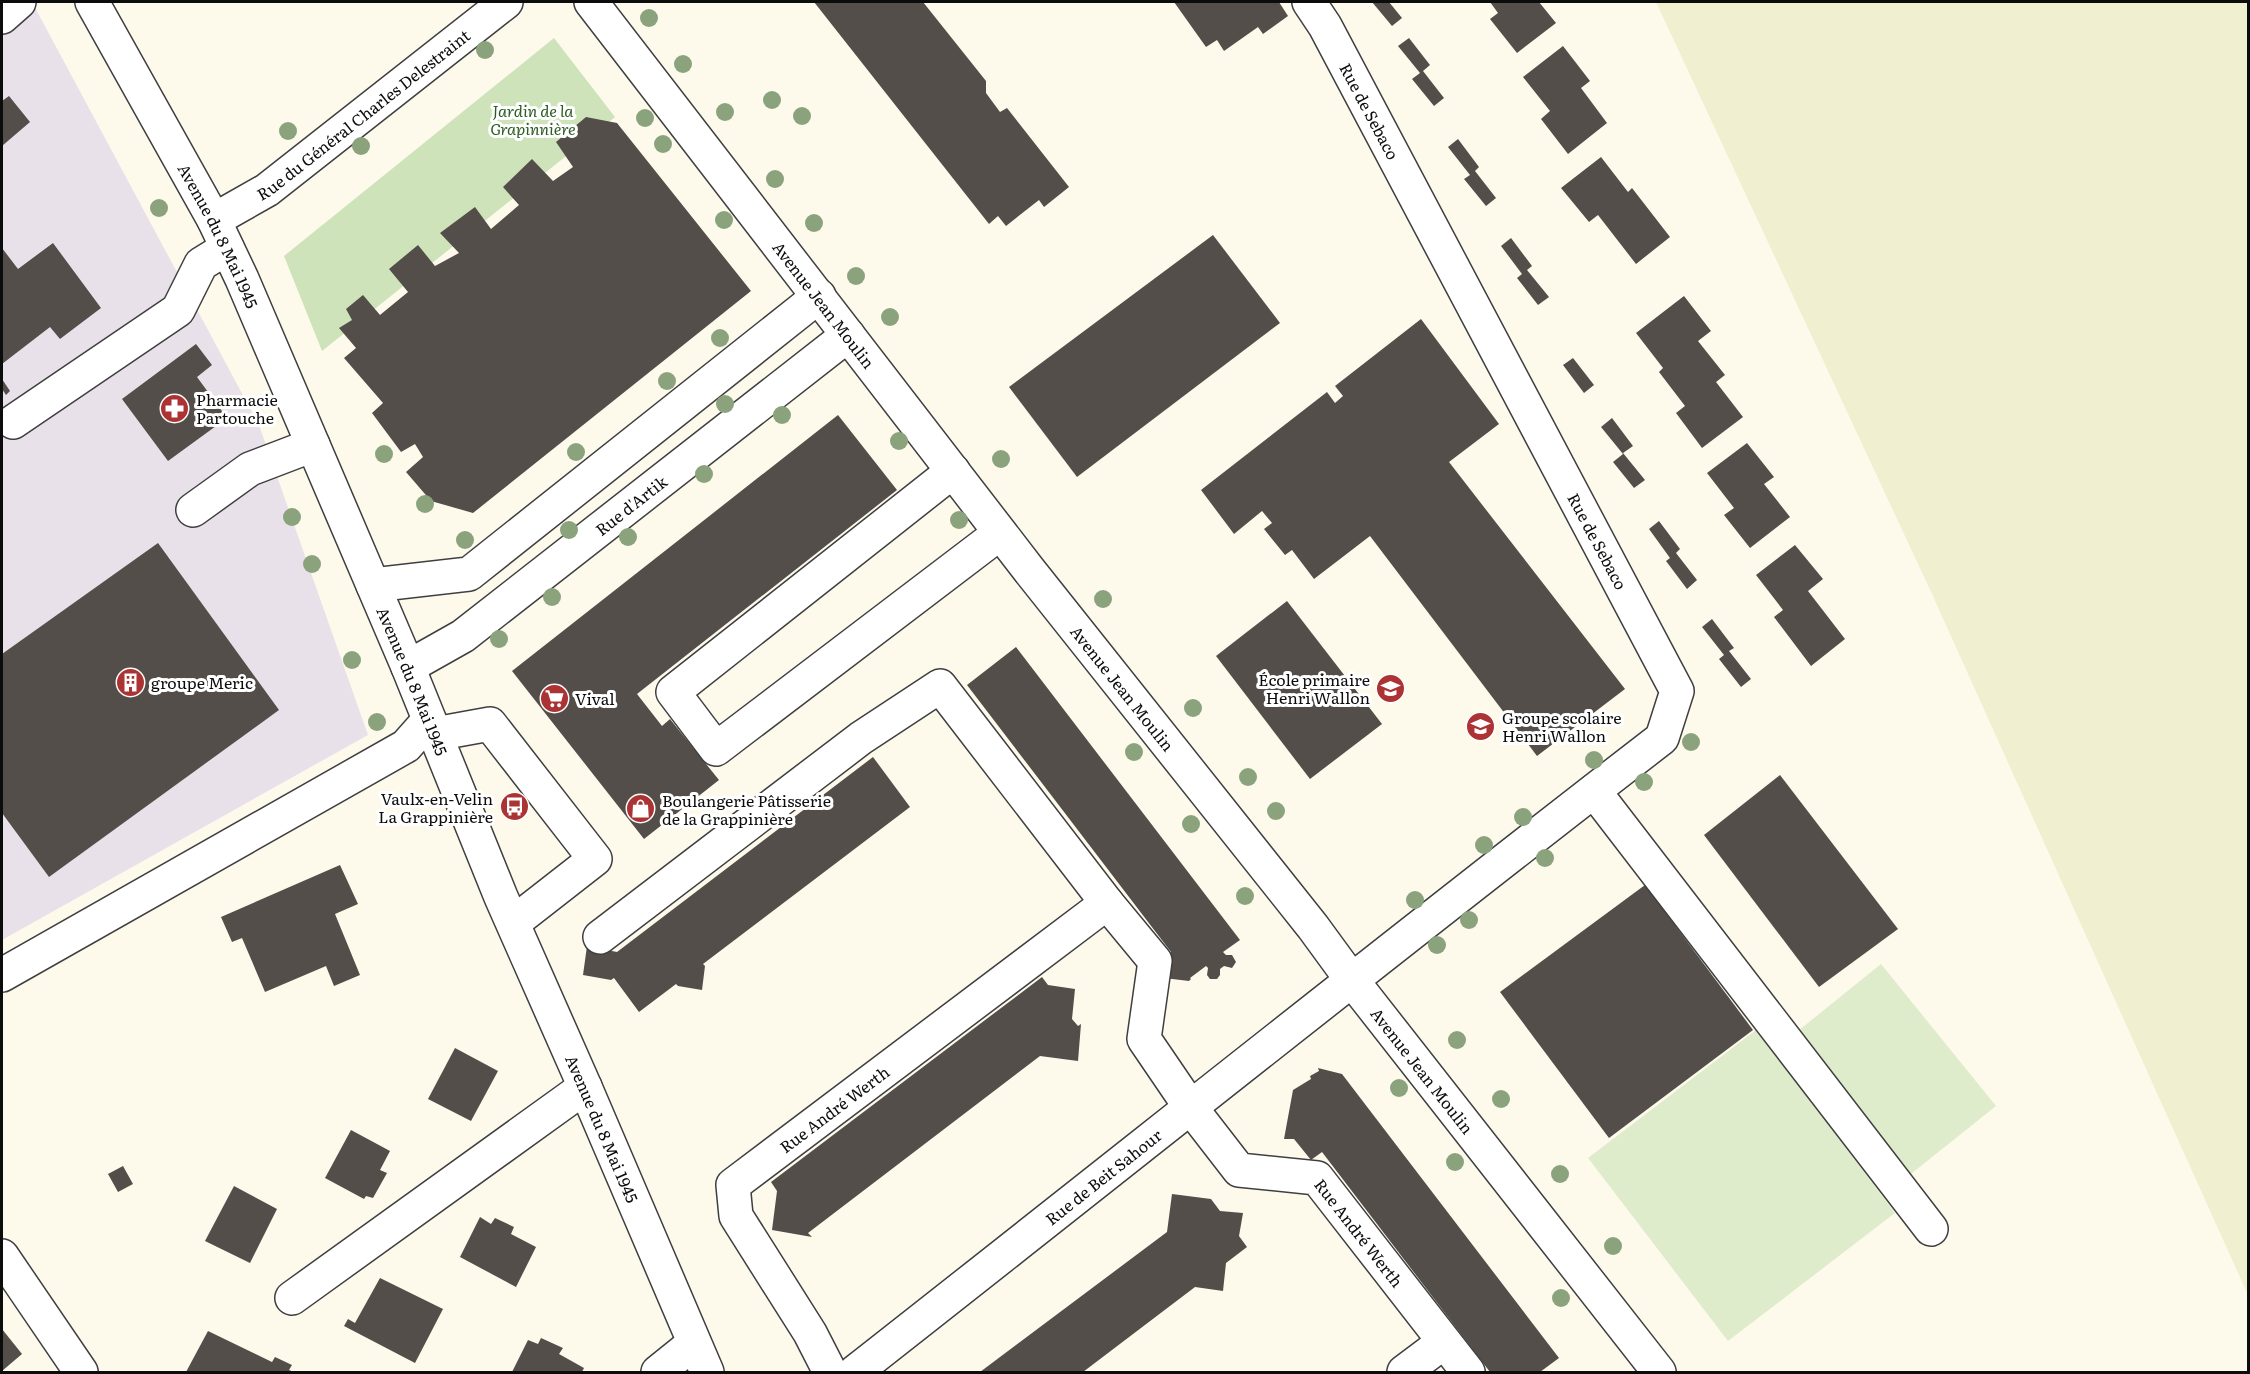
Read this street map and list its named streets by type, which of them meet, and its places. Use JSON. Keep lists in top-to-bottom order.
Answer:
{
  "streets": {
    "street": [
      "Rue de Sebaco",
      "Rue du Général Charles Delestraint",
      "Avenue du 8 Mai 1945",
      "Avenue Jean Moulin",
      "Rue d'Artik",
      "Rue André Werth",
      "Rue de Beit Sahour"
    ]
  },
  "crossings": [
    ["Rue de Sebaco", "Avenue Jean Moulin"],
    ["Rue de Sebaco", "Rue de Beit Sahour"],
    ["Rue du Général Charles Delestraint", "Avenue du 8 Mai 1945"],
    ["Avenue du 8 Mai 1945", "Rue d'Artik"],
    ["Avenue Jean Moulin", "Rue d'Artik"],
    ["Avenue Jean Moulin", "Rue de Beit Sahour"],
    ["Rue André Werth", "Rue de Beit Sahour"]
  ],
  "parks": ["Jardin de la Grapinnière"],
  "places": {
    "pharmacy": ["Pharmacie Partouche"],
    "building": ["groupe Meric"],
    "school or university": ["École primaire Henri Wallon", "Groupe scolaire Henri Wallon"],
    "supermarket": ["Vival"],
    "bus stop": ["Vaulx-en-Velin La Grappinière"],
    "shop": ["Boulangerie Pâtisserie de la Grappinière"]
  }
}
